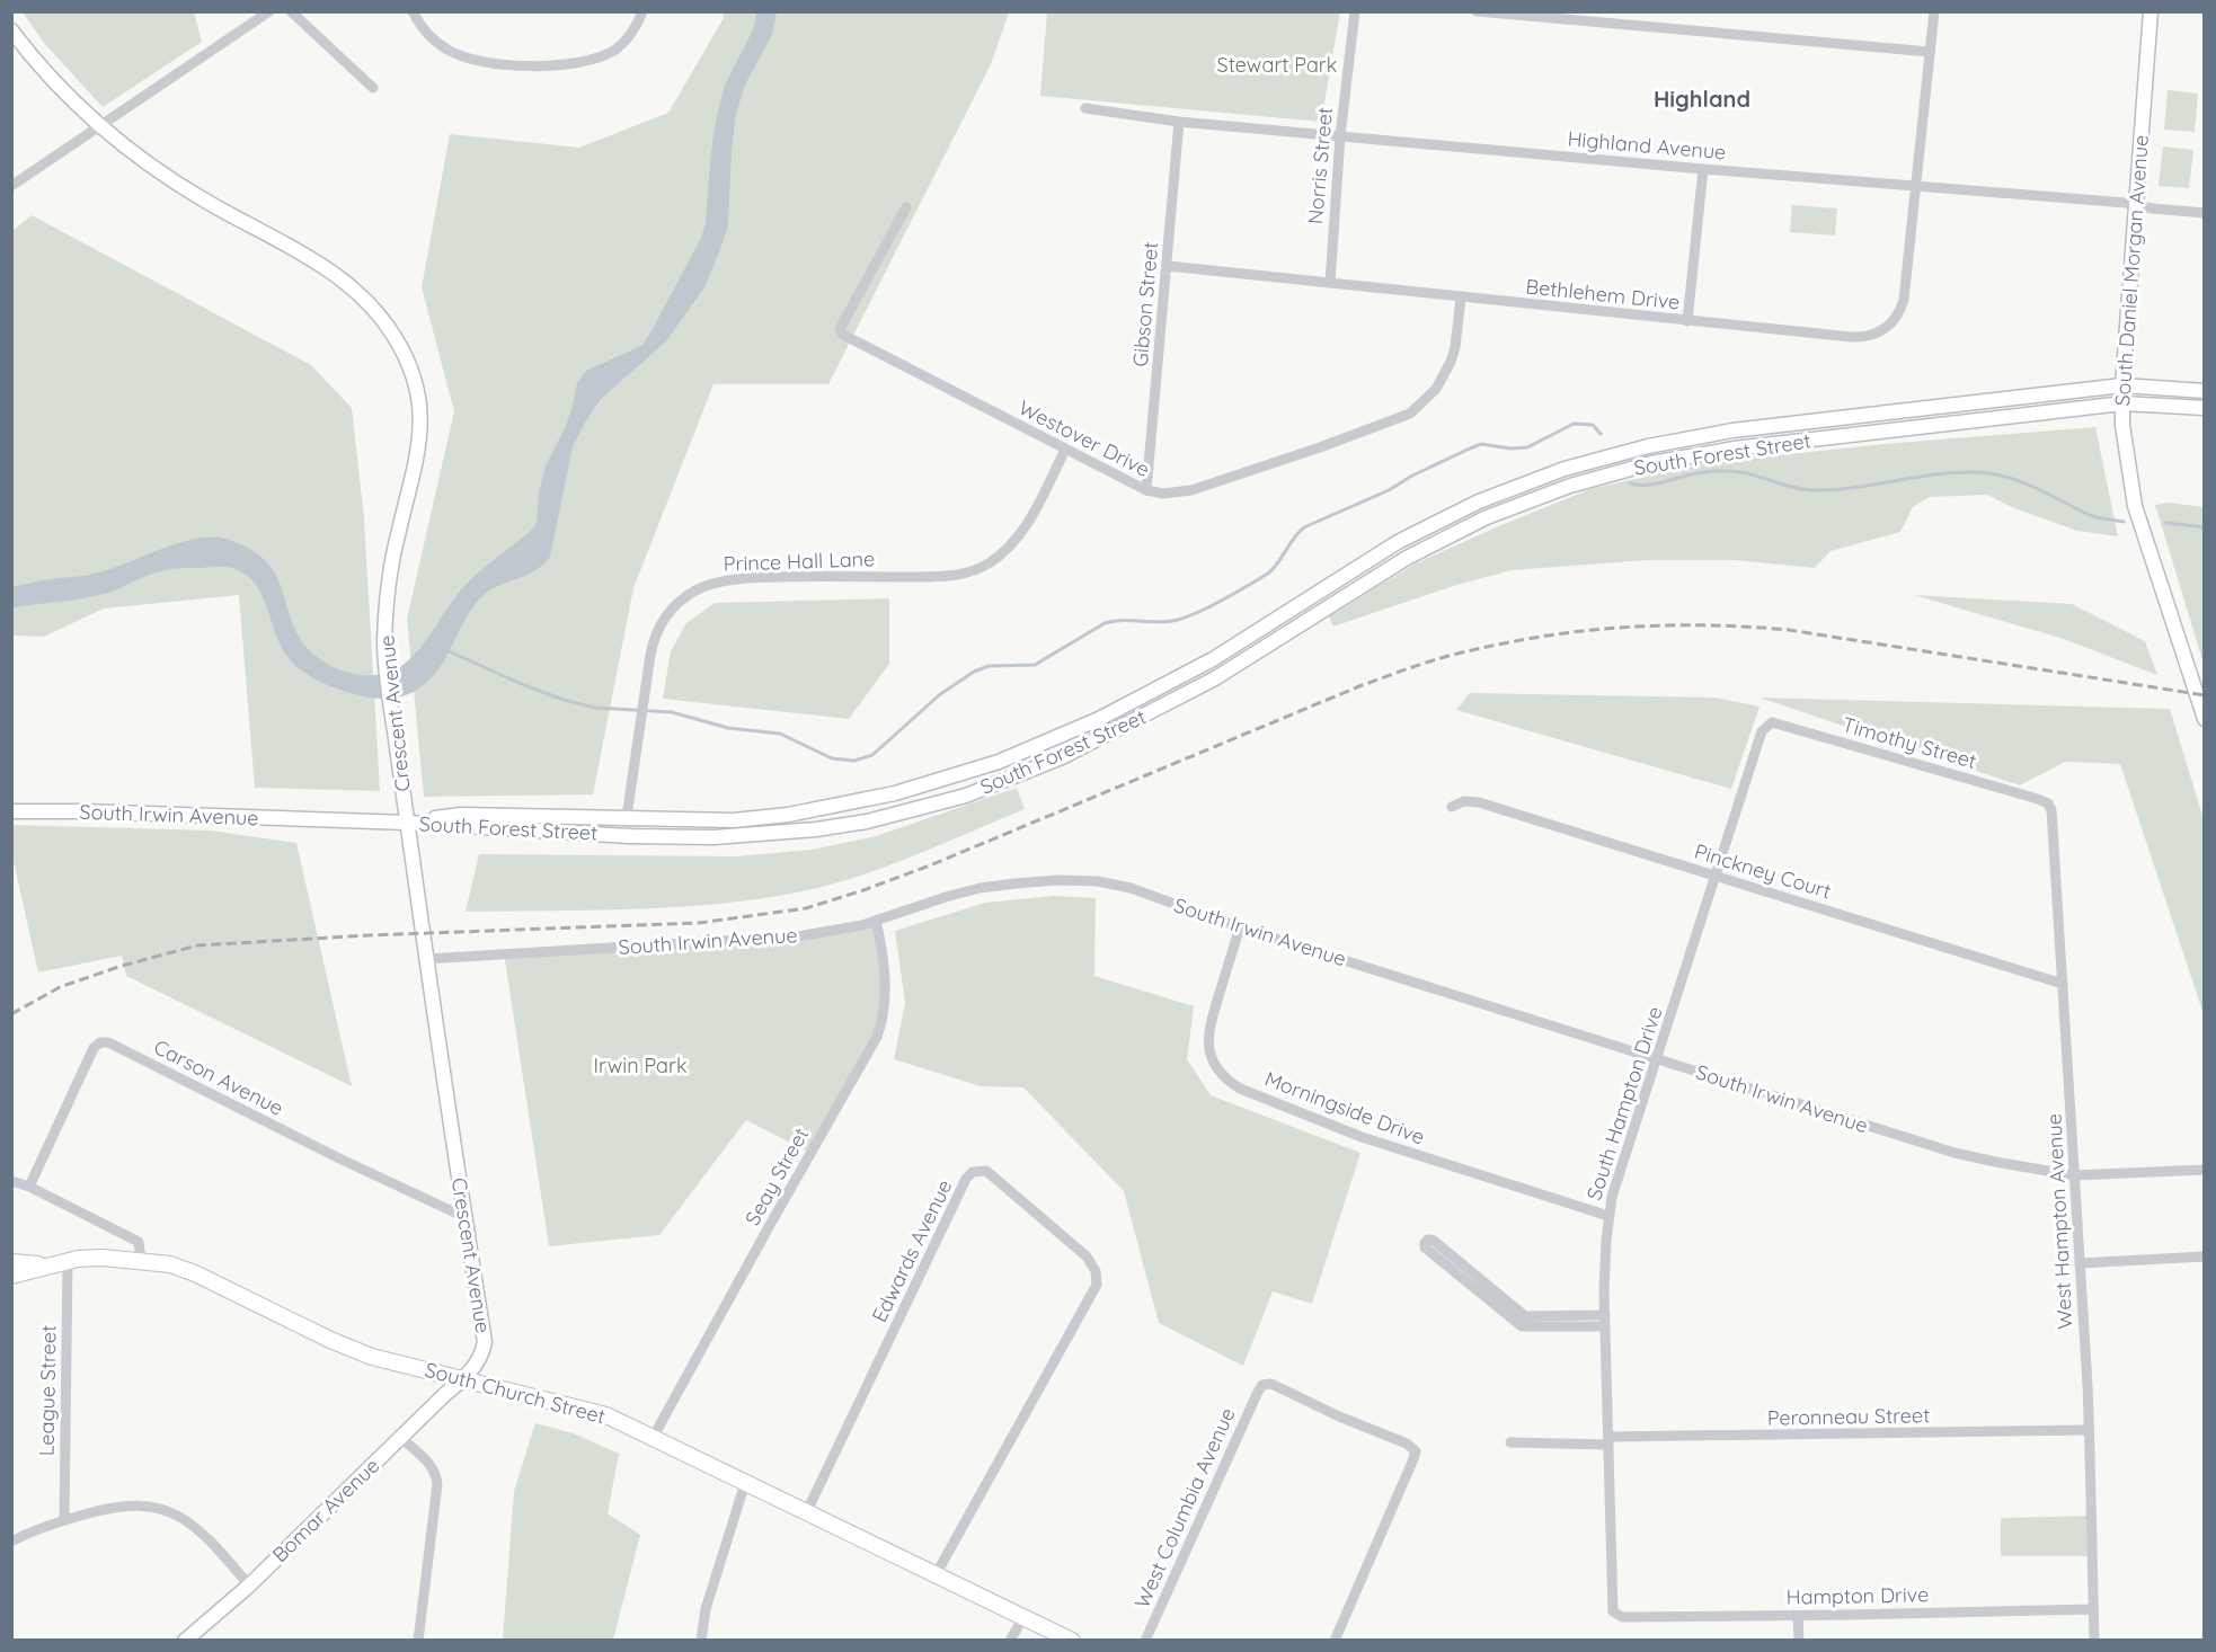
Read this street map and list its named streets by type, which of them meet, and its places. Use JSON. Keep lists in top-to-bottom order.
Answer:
{
  "streets": {
    "main road": ["South Church Street"],
    "street": [
      "Highland Avenue",
      "Norris Street",
      "South Daniel Morgan Avenue",
      "Bethlehem Drive",
      "Gibson Street",
      "Westover Drive",
      "South Forest Street",
      "Prince Hall Lane",
      "Crescent Avenue",
      "Timothy Street",
      "South Irwin Avenue",
      "Pinckney Court",
      "Carson Avenue",
      "South Hampton Drive",
      "Morningside Drive",
      "Seay Street",
      "West Hampton Avenue",
      "Edwards Avenue",
      "League Street",
      "Peronneau Street",
      "West Columbia Avenue",
      "Bomar Avenue",
      "Hampton Drive"
    ]
  },
  "crossings": [
    ["Highland Avenue", "Norris Street"],
    ["Highland Avenue", "South Daniel Morgan Avenue"],
    ["Highland Avenue", "Bethlehem Drive"],
    ["Highland Avenue", "Gibson Street"],
    ["Norris Street", "Bethlehem Drive"],
    ["South Daniel Morgan Avenue", "South Forest Street"],
    ["Bethlehem Drive", "Gibson Street"],
    ["Bethlehem Drive", "Westover Drive"],
    ["Gibson Street", "Westover Drive"],
    ["Westover Drive", "Prince Hall Lane"],
    ["South Forest Street", "Prince Hall Lane"],
    ["South Forest Street", "Crescent Avenue"],
    ["South Forest Street", "South Irwin Avenue"],
    ["Crescent Avenue", "South Irwin Avenue"],
    ["Crescent Avenue", "Carson Avenue"],
    ["Crescent Avenue", "South Church Street"],
    ["Crescent Avenue", "Bomar Avenue"],
    ["Timothy Street", "South Hampton Drive"],
    ["Timothy Street", "West Hampton Avenue"],
    ["South Irwin Avenue", "South Hampton Drive"],
    ["South Irwin Avenue", "Morningside Drive"],
    ["South Irwin Avenue", "Seay Street"],
    ["South Irwin Avenue", "West Hampton Avenue"],
    ["Pinckney Court", "South Hampton Drive"],
    ["Pinckney Court", "West Hampton Avenue"],
    ["South Hampton Drive", "Morningside Drive"],
    ["South Hampton Drive", "Peronneau Street"],
    ["South Hampton Drive", "Hampton Drive"],
    ["Seay Street", "South Church Street"],
    ["West Hampton Avenue", "Peronneau Street"],
    ["West Hampton Avenue", "Hampton Drive"],
    ["Edwards Avenue", "South Church Street"],
    ["League Street", "South Church Street"],
    ["South Church Street", "Bomar Avenue"]
  ],
  "districts": ["Highland"],
  "parks": ["Stewart Park", "Irwin Park"]
}
